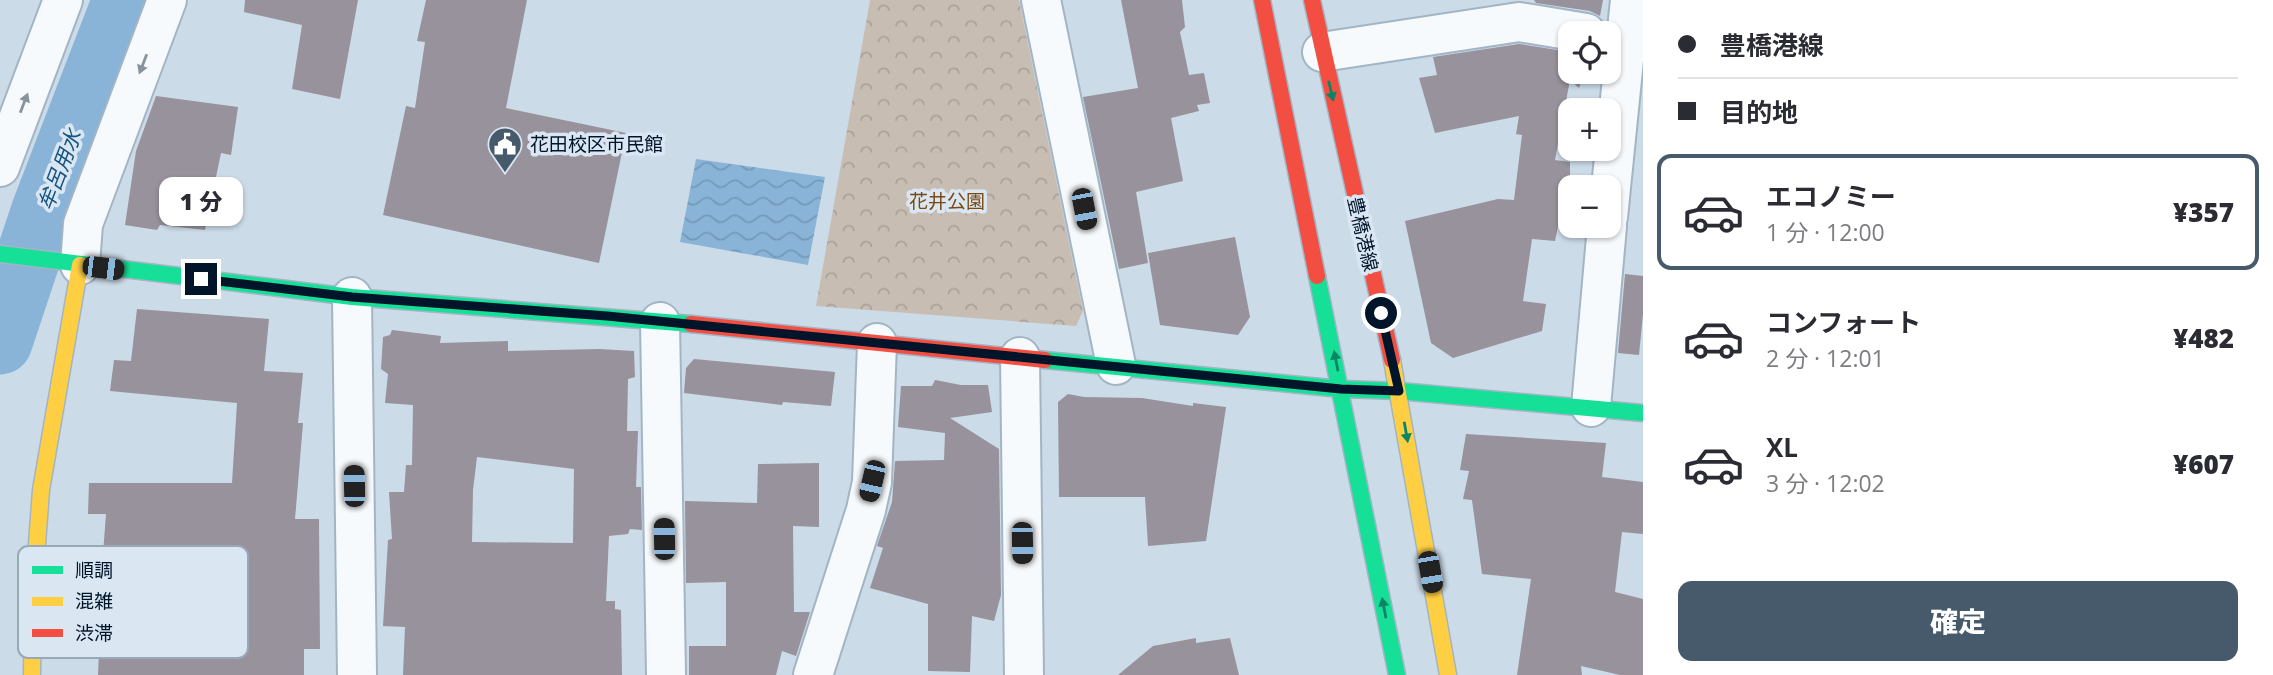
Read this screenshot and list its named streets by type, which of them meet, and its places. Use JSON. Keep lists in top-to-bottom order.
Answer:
{
  "streets": {
    "street": ["豊橋港線"]
  },
  "water": ["牟呂用水"],
  "parks": ["花井公園"],
  "places": {
    "public building": ["花田校区市民館"]
  },
  "legend": ["順調", "混雑", "渋滞"],
  "page": {
    "banner": ["豊橋港線", "目的地"],
    "map_buttons": ["+", "−"],
    "list": [
      {
        "name": "エコノミー",
        "note": "1 分 · 12:00",
        "value": "¥357"
      },
      {
        "name": "コンフォート",
        "note": "2 分 · 12:01",
        "value": "¥482"
      },
      {
        "name": "XL",
        "note": "3 分 · 12:02",
        "value": "¥607"
      }
    ],
    "bubble": "1 分",
    "buttons": "確定"
  }
}
